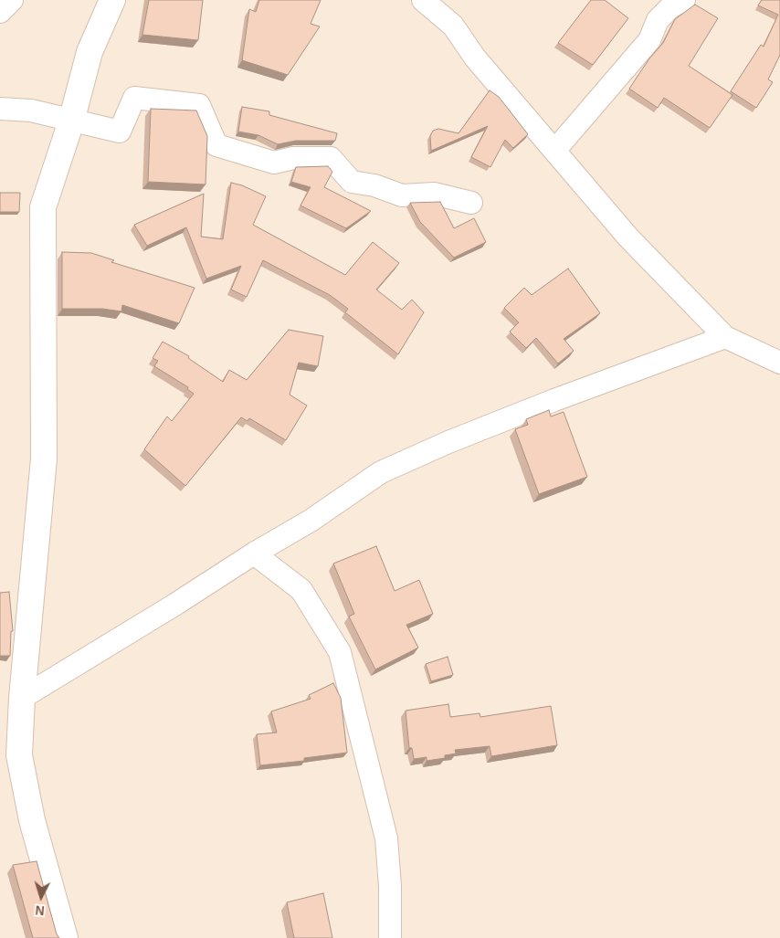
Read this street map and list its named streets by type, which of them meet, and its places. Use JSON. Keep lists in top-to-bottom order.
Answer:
{
  "north": "bottom"
}
